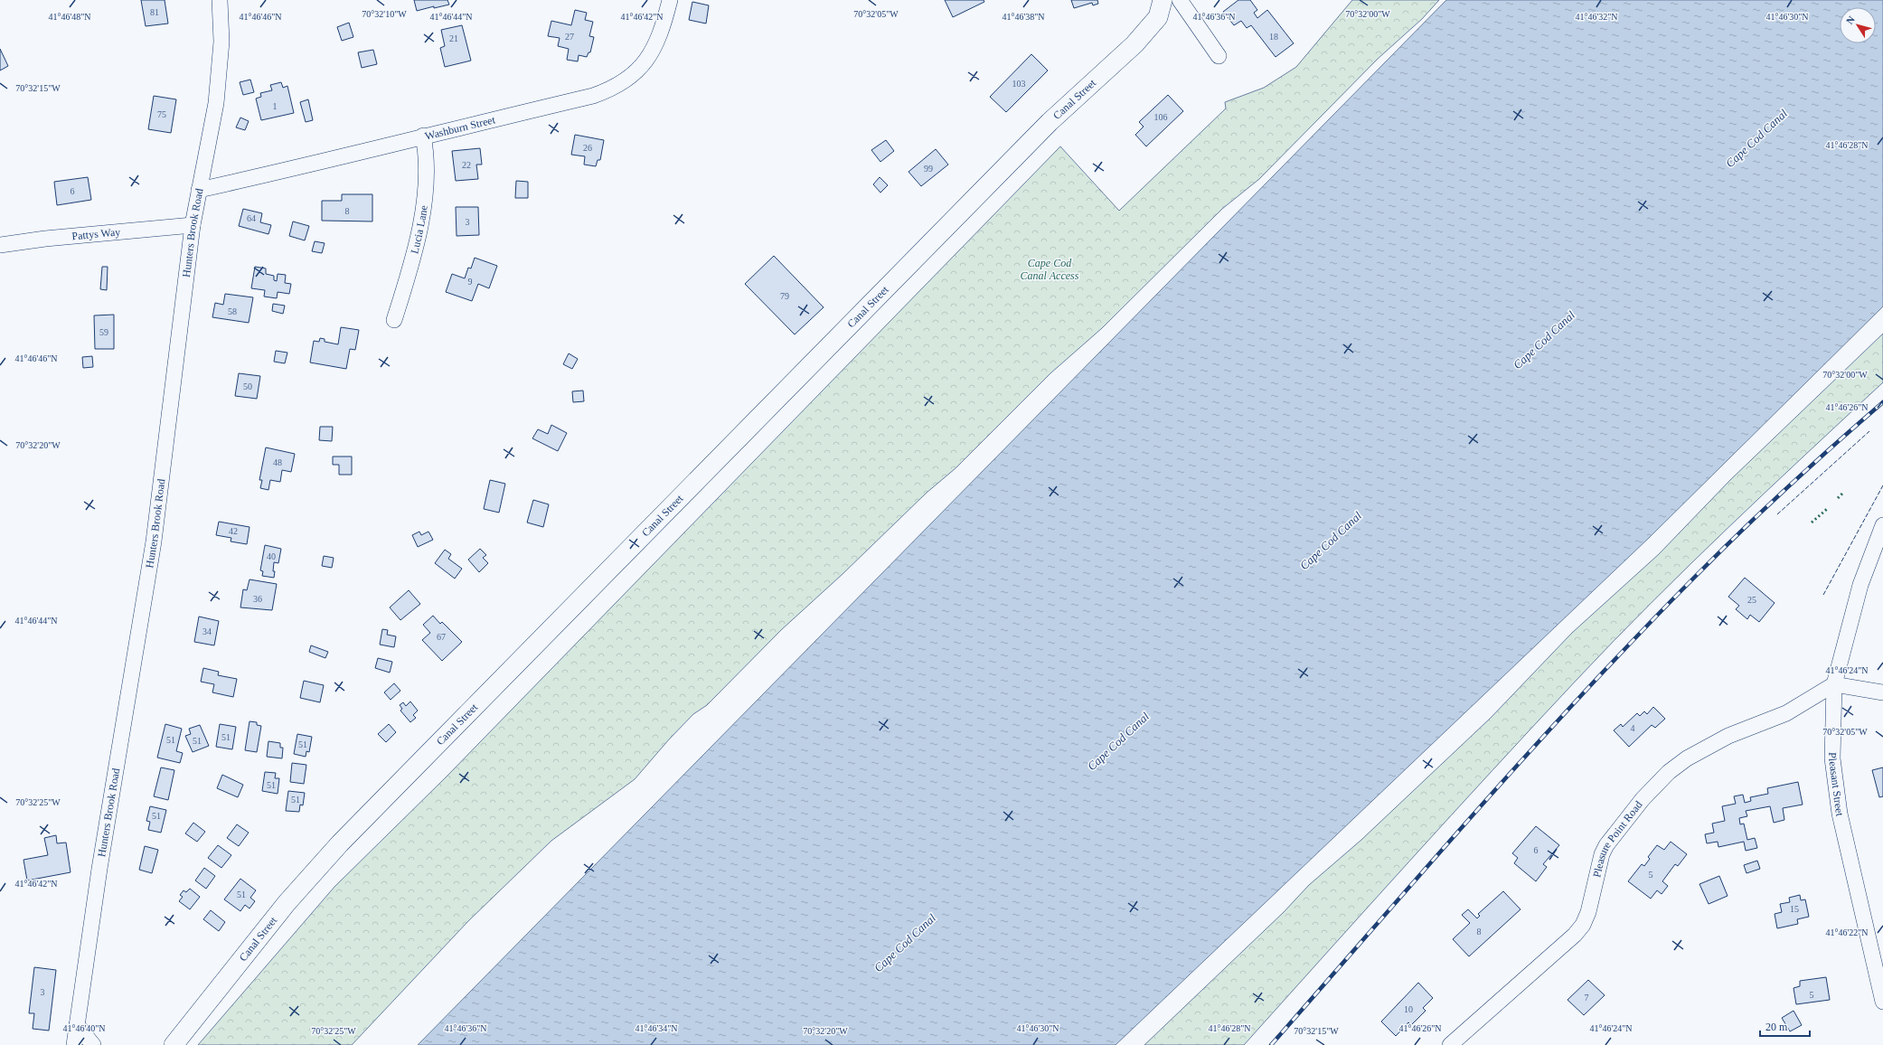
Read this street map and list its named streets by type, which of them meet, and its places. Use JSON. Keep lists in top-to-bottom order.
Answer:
{
  "streets": {
    "street": [
      "Canal Street",
      "Washburn Street",
      "Lucia Lane",
      "Hunters Brook Road",
      "Pattys Way",
      "Pleasant Street",
      "Pleasure Point Road"
    ]
  },
  "crossings": [
    ["Washburn Street", "Lucia Lane"],
    ["Washburn Street", "Hunters Brook Road"],
    ["Hunters Brook Road", "Pattys Way"],
    ["Pleasant Street", "Pleasure Point Road"]
  ],
  "water": ["Cape Cod Canal"],
  "parks": ["Cape Cod Canal Access"],
  "house_numbers": [
    "81",
    "27",
    "18",
    "21",
    "103",
    "1",
    "75",
    "106",
    "26",
    "22",
    "99",
    "6",
    "8",
    "64",
    "3",
    "9",
    "79",
    "58",
    "59",
    "50",
    "48",
    "42",
    "40",
    "36",
    "25",
    "34",
    "67",
    "4",
    "51",
    "51",
    "51",
    "51",
    "51",
    "51",
    "51",
    "6",
    "5",
    "51",
    "15",
    "8",
    "3",
    "5",
    "7",
    "10"
  ],
  "scale_bar": "20 m",
  "north": "top left",
  "coordinates": [
    "70°32'00\"W",
    "70°32'10\"W",
    "70°32'05\"W",
    "41°46'48\"N",
    "41°46'46\"N",
    "41°46'44\"N",
    "41°46'42\"N",
    "41°46'38\"N",
    "41°46'36\"N",
    "41°46'32\"N",
    "41°46'30\"N",
    "70°32'15\"W",
    "41°46'28\"N",
    "41°46'26\"N",
    "70°32'20\"W",
    "41°46'24\"N",
    "70°32'25\"W",
    "41°46'22\"N",
    "41°46'40\"N",
    "41°46'34\"N"
  ]
}
